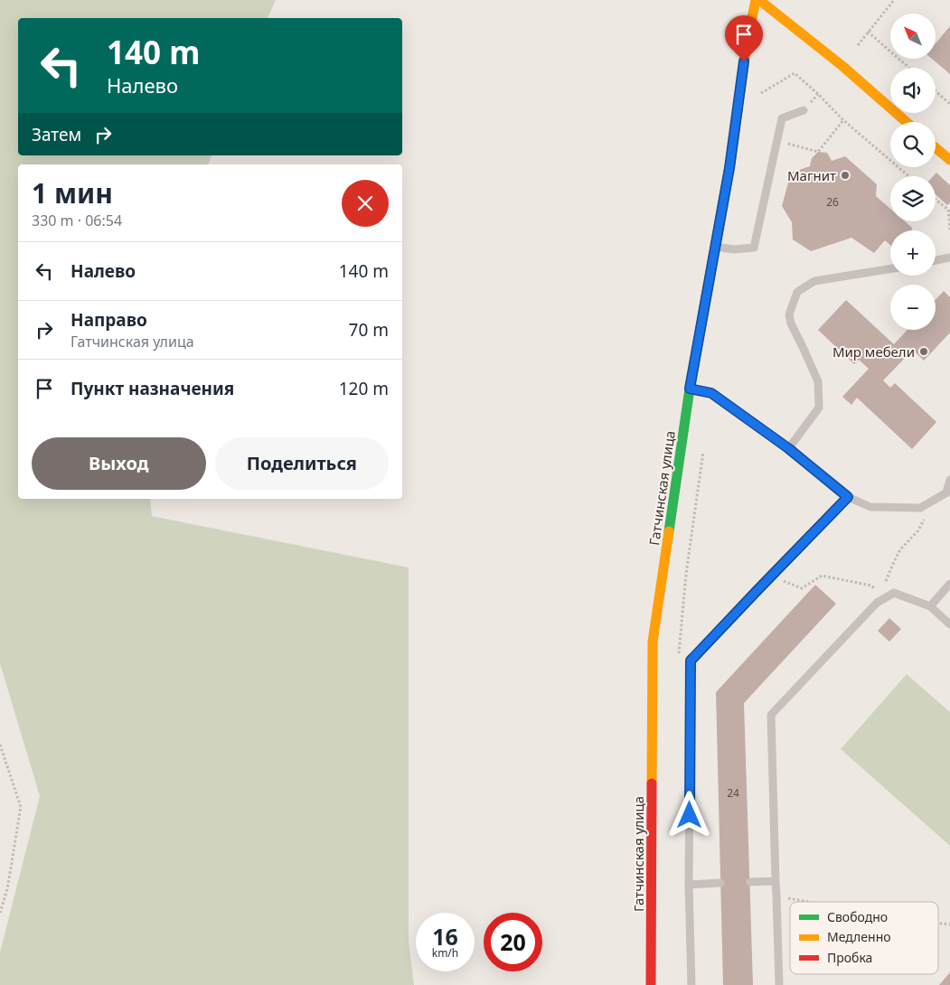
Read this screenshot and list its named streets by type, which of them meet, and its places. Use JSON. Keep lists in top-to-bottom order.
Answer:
{
  "streets": {
    "street": ["Гатчинская улица"]
  },
  "places": ["Магнит", "Мир мебели"],
  "house_numbers": ["26", "24"],
  "legend": ["Свободно", "Медленно", "Пробка"],
  "north": "top left",
  "page": {
    "map_buttons": ["+", "−"],
    "turn": ["140 m", "Налево"],
    "then": "Затем",
    "heading": ["1 мин", "330 m · 06:54"],
    "list": [
      {
        "name": "Налево",
        "value": "140 m"
      },
      {
        "name": "Направо",
        "note": "Гатчинская улица",
        "value": "70 m"
      },
      {
        "name": "Пункт назначения",
        "value": "120 m"
      }
    ],
    "buttons": ["Выход", "Поделиться"],
    "speed": "16 km/h",
    "limit": "20"
  }
}
